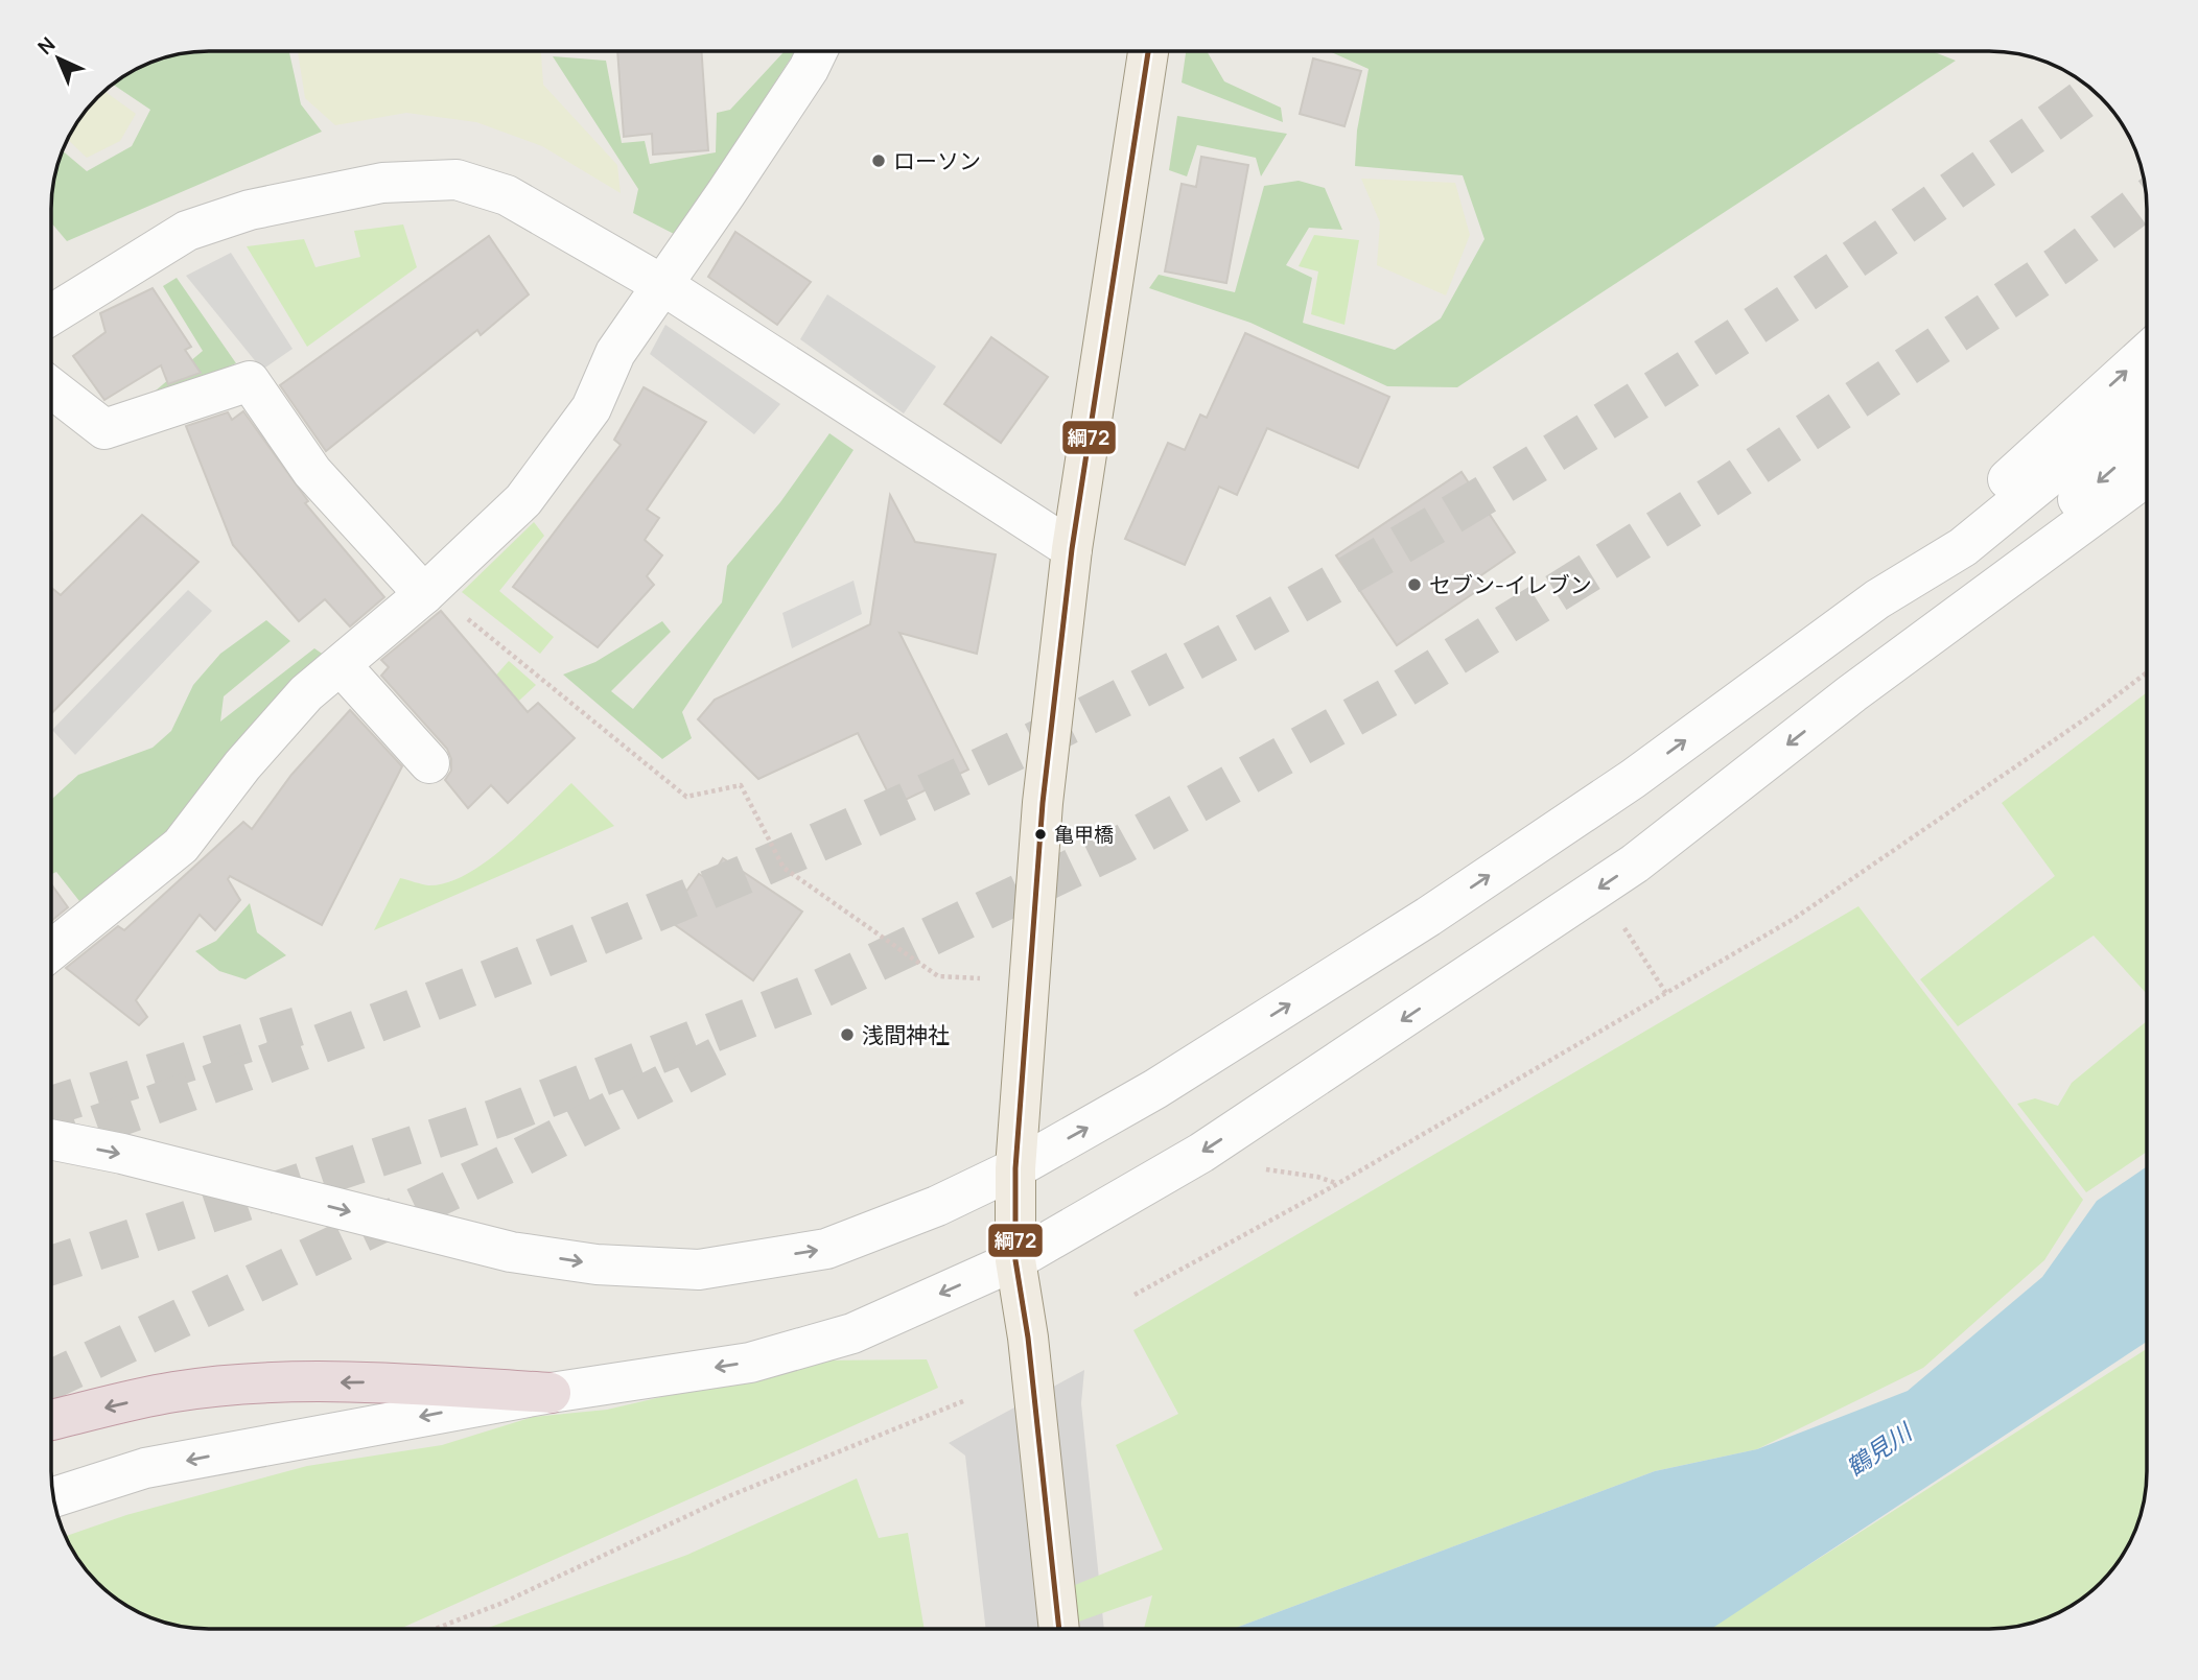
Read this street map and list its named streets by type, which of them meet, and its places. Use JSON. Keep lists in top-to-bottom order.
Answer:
{
  "water": ["鶴見川"],
  "places": [
    "ローソン",
    "セブン-イレブン",
    "亀甲橋",
    "浅間神社"
  ],
  "lines": ["transit line 綱72"],
  "north": "top left"
}
